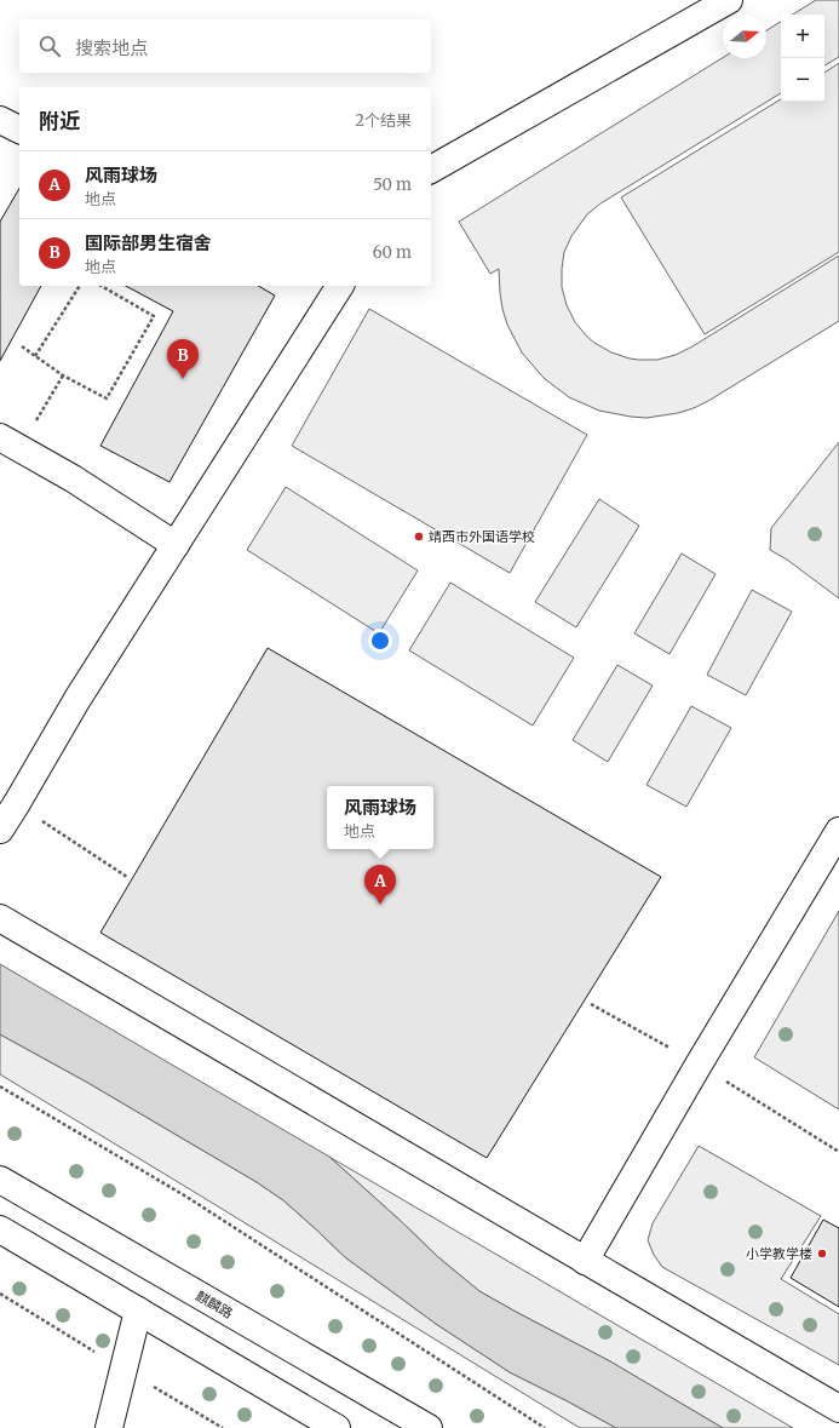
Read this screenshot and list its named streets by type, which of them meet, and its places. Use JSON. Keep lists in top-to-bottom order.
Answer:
{
  "streets": {
    "main road": ["麒麟路"]
  },
  "places": ["靖西市外国语学校", "小学教学楼"],
  "north": "right",
  "page": {
    "map_buttons": ["+", "−"],
    "search": "搜索地点",
    "heading": ["附近", "2个结果"],
    "list": [
      {
        "mark": "A",
        "name": "风雨球场",
        "note": "地点",
        "value": "50 m"
      },
      {
        "mark": "B",
        "name": "国际部男生宿舍",
        "note": "地点",
        "value": "60 m"
      }
    ],
    "pins": ["B", "A"],
    "popup": ["风雨球场", "地点"]
  }
}
